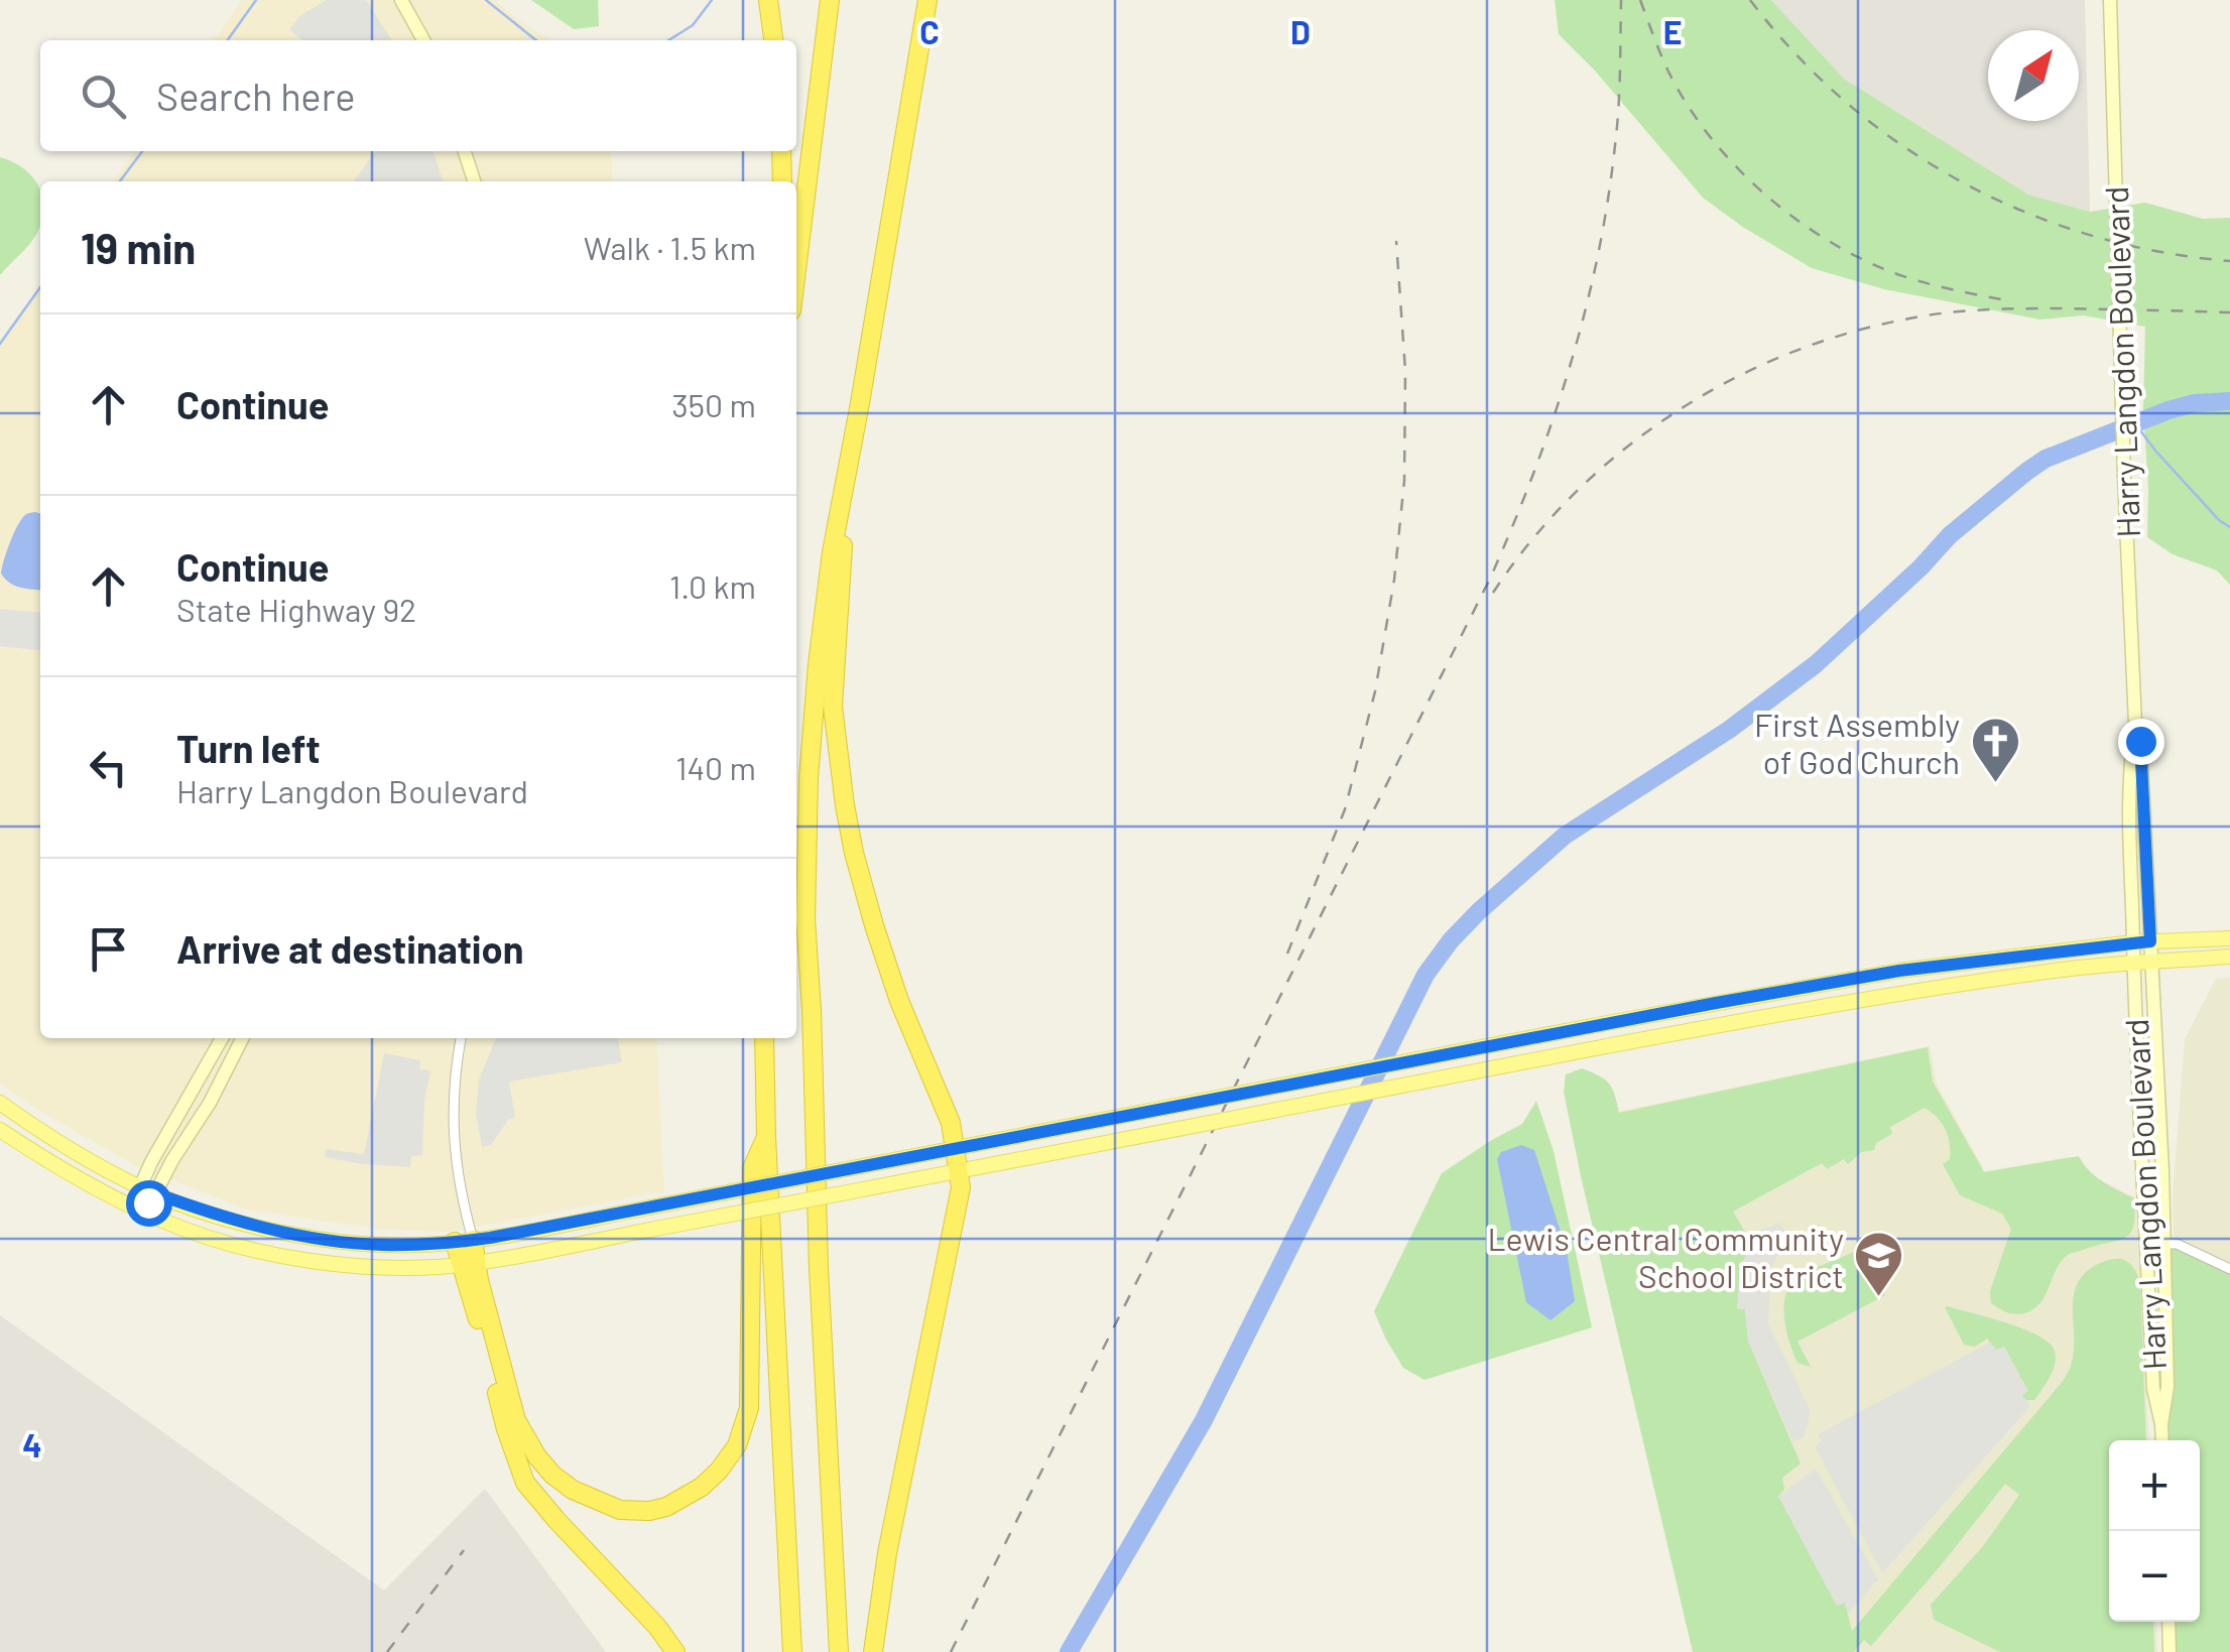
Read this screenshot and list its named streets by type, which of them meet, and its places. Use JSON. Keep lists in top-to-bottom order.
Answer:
{
  "streets": {
    "main road": ["Harry Langdon Boulevard"]
  },
  "places": {
    "church": ["First Assembly of God Church"],
    "school or university": ["Lewis Central Community School District"]
  },
  "north": "top right",
  "page": {
    "search": "Search here",
    "heading": ["19 min", "Walk · 1.5 km"],
    "list": [
      ["Continue", "350 m"],
      ["Continue", "State Highway 92", "1.0 km"],
      ["Turn left", "Harry Langdon Boulevard", "140 m"],
      "Arrive at destination"
    ],
    "map_buttons": ["+", "−"]
  },
  "grid": {
    "columns": ["C", "D", "E"],
    "rows": ["4"]
  }
}
